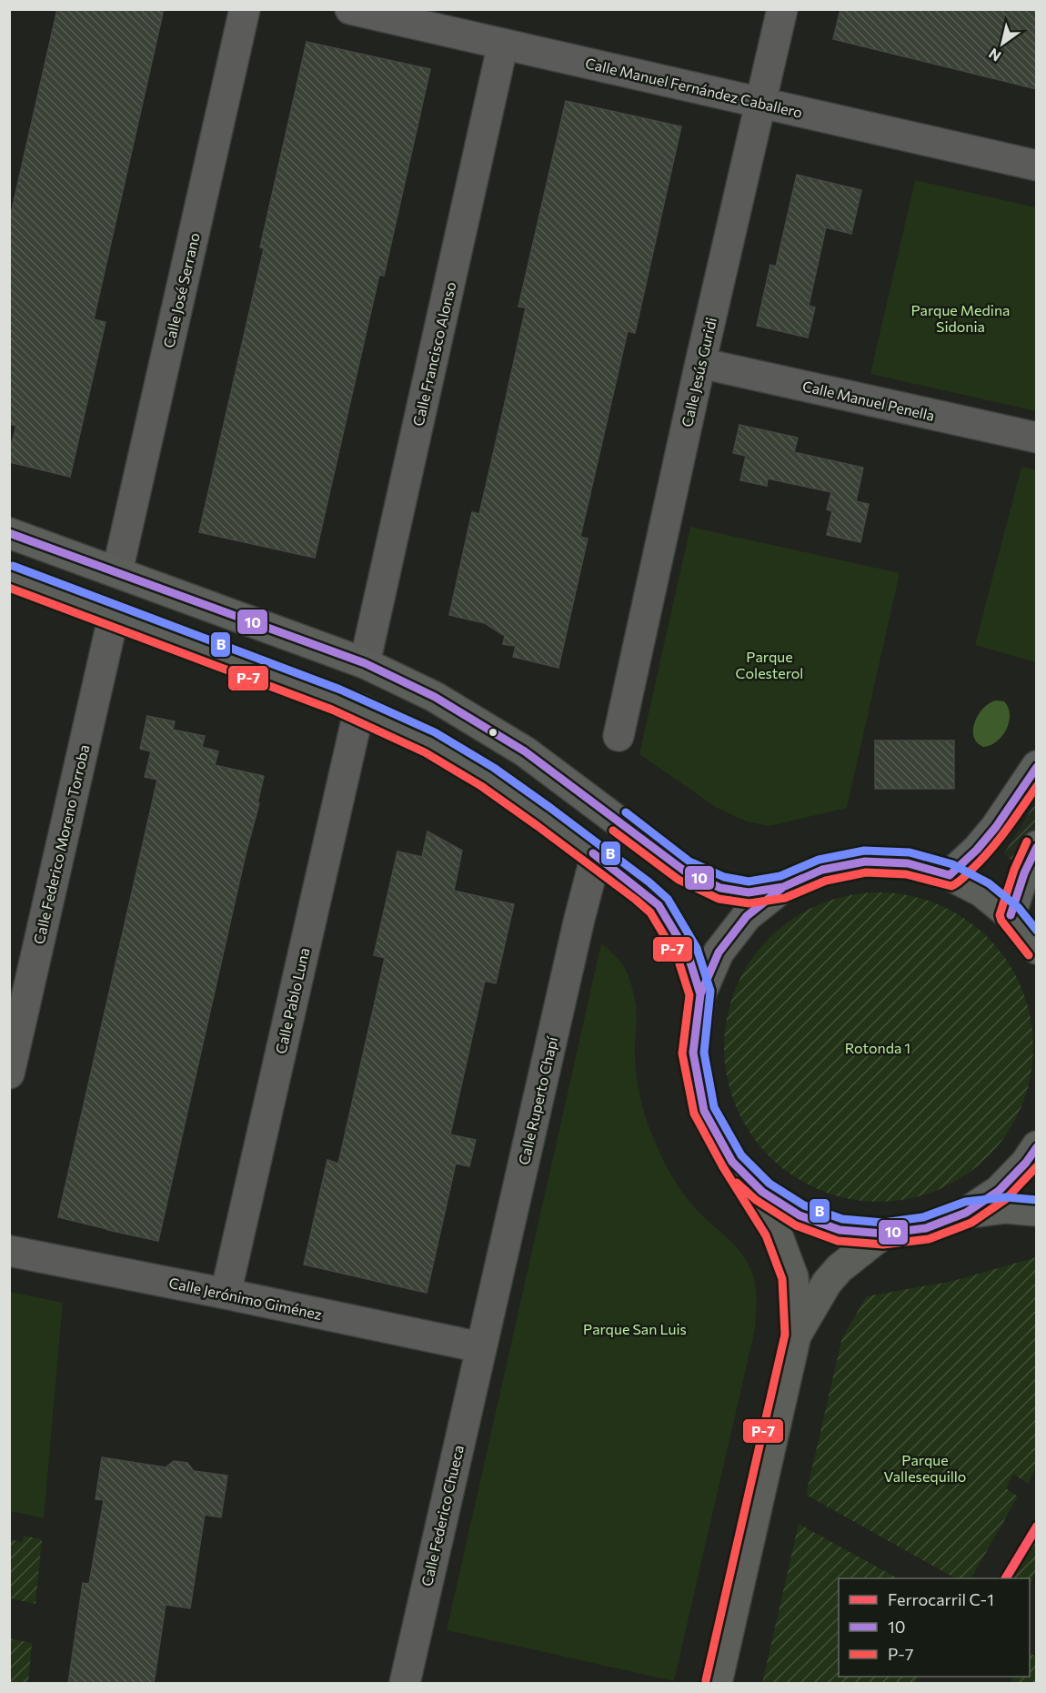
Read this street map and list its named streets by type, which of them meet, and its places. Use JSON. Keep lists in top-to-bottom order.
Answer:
{
  "streets": {
    "street": [
      "Calle Manuel Fernández Caballero",
      "Calle José Serrano",
      "Calle Francisco Alonso",
      "Calle Jesús Guridi",
      "Calle Manuel Penella",
      "Calle Federico Moreno Torroba",
      "Calle Pablo Luna",
      "Calle Ruperto Chapí",
      "Calle Jerónimo Giménez",
      "Calle Federico Chueca"
    ]
  },
  "crossings": [
    ["Calle Manuel Fernández Caballero", "Calle Francisco Alonso"],
    ["Calle Manuel Fernández Caballero", "Calle Jesús Guridi"],
    ["Calle Jesús Guridi", "Calle Manuel Penella"],
    ["Calle Pablo Luna", "Calle Jerónimo Giménez"],
    ["Calle Ruperto Chapí", "Calle Jerónimo Giménez"],
    ["Calle Ruperto Chapí", "Calle Federico Chueca"],
    ["Calle Jerónimo Giménez", "Calle Federico Chueca"]
  ],
  "parks": [
    "Parque Medina Sidonia",
    "Parque Colesterol",
    "Rotonda 1",
    "Parque San Luis",
    "Parque Vallesequillo"
  ],
  "lines": [
    "transit line 10",
    "transit line B",
    "transit line P-7",
    "rail line C-1"
  ],
  "legend": ["Ferrocarril C-1", "10", "P-7"],
  "north": "bottom left"
}
